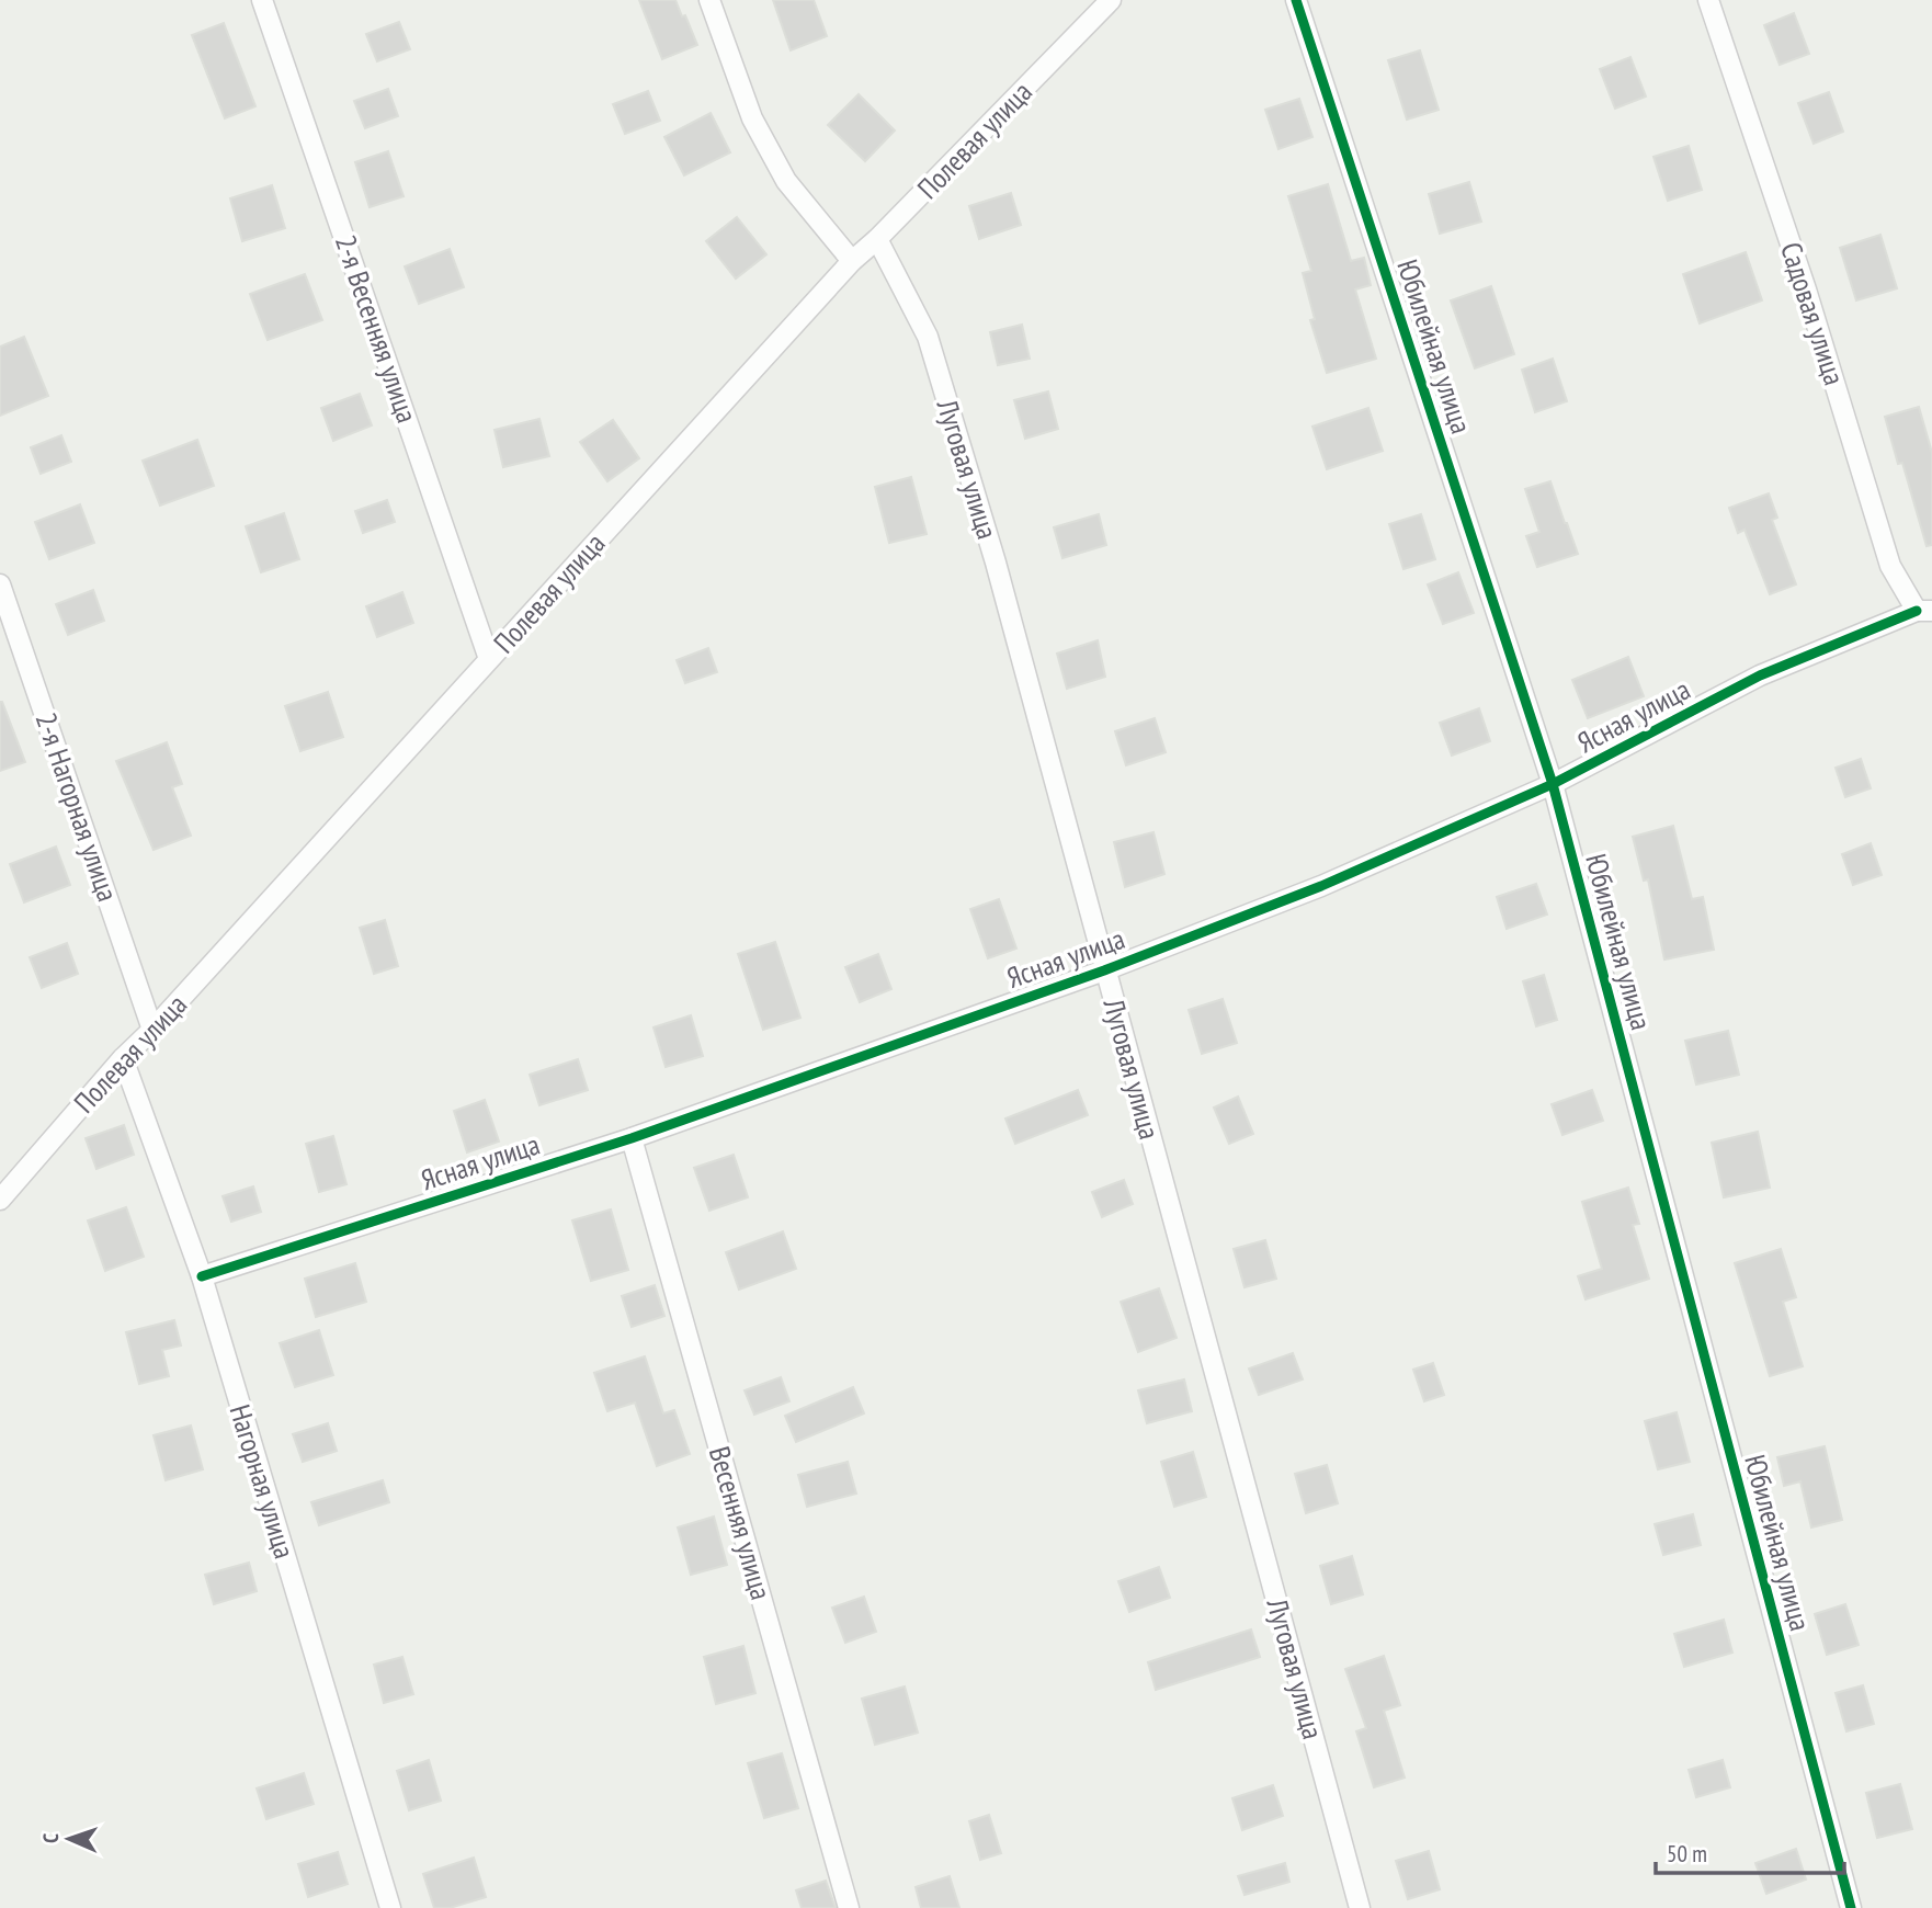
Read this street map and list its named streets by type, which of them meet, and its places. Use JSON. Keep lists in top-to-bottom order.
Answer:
{
  "streets": {
    "street": [
      "Полевая улица",
      "Садовая улица",
      "2-я Весенняя улица",
      "Юбилейная улица",
      "Луговая улица",
      "Ясная улица",
      "2-я Нагорная улица",
      "Нагорная улица",
      "Весенняя улица"
    ]
  },
  "crossings": [
    ["Полевая улица", "2-я Весенняя улица"],
    ["Полевая улица", "Луговая улица"],
    ["Полевая улица", "2-я Нагорная улица"],
    ["Полевая улица", "Нагорная улица"],
    ["Садовая улица", "Ясная улица"],
    ["Юбилейная улица", "Ясная улица"],
    ["Луговая улица", "Ясная улица"],
    ["Ясная улица", "Нагорная улица"],
    ["Ясная улица", "Весенняя улица"]
  ],
  "scale_bar": "50 m",
  "north": "left"
}
